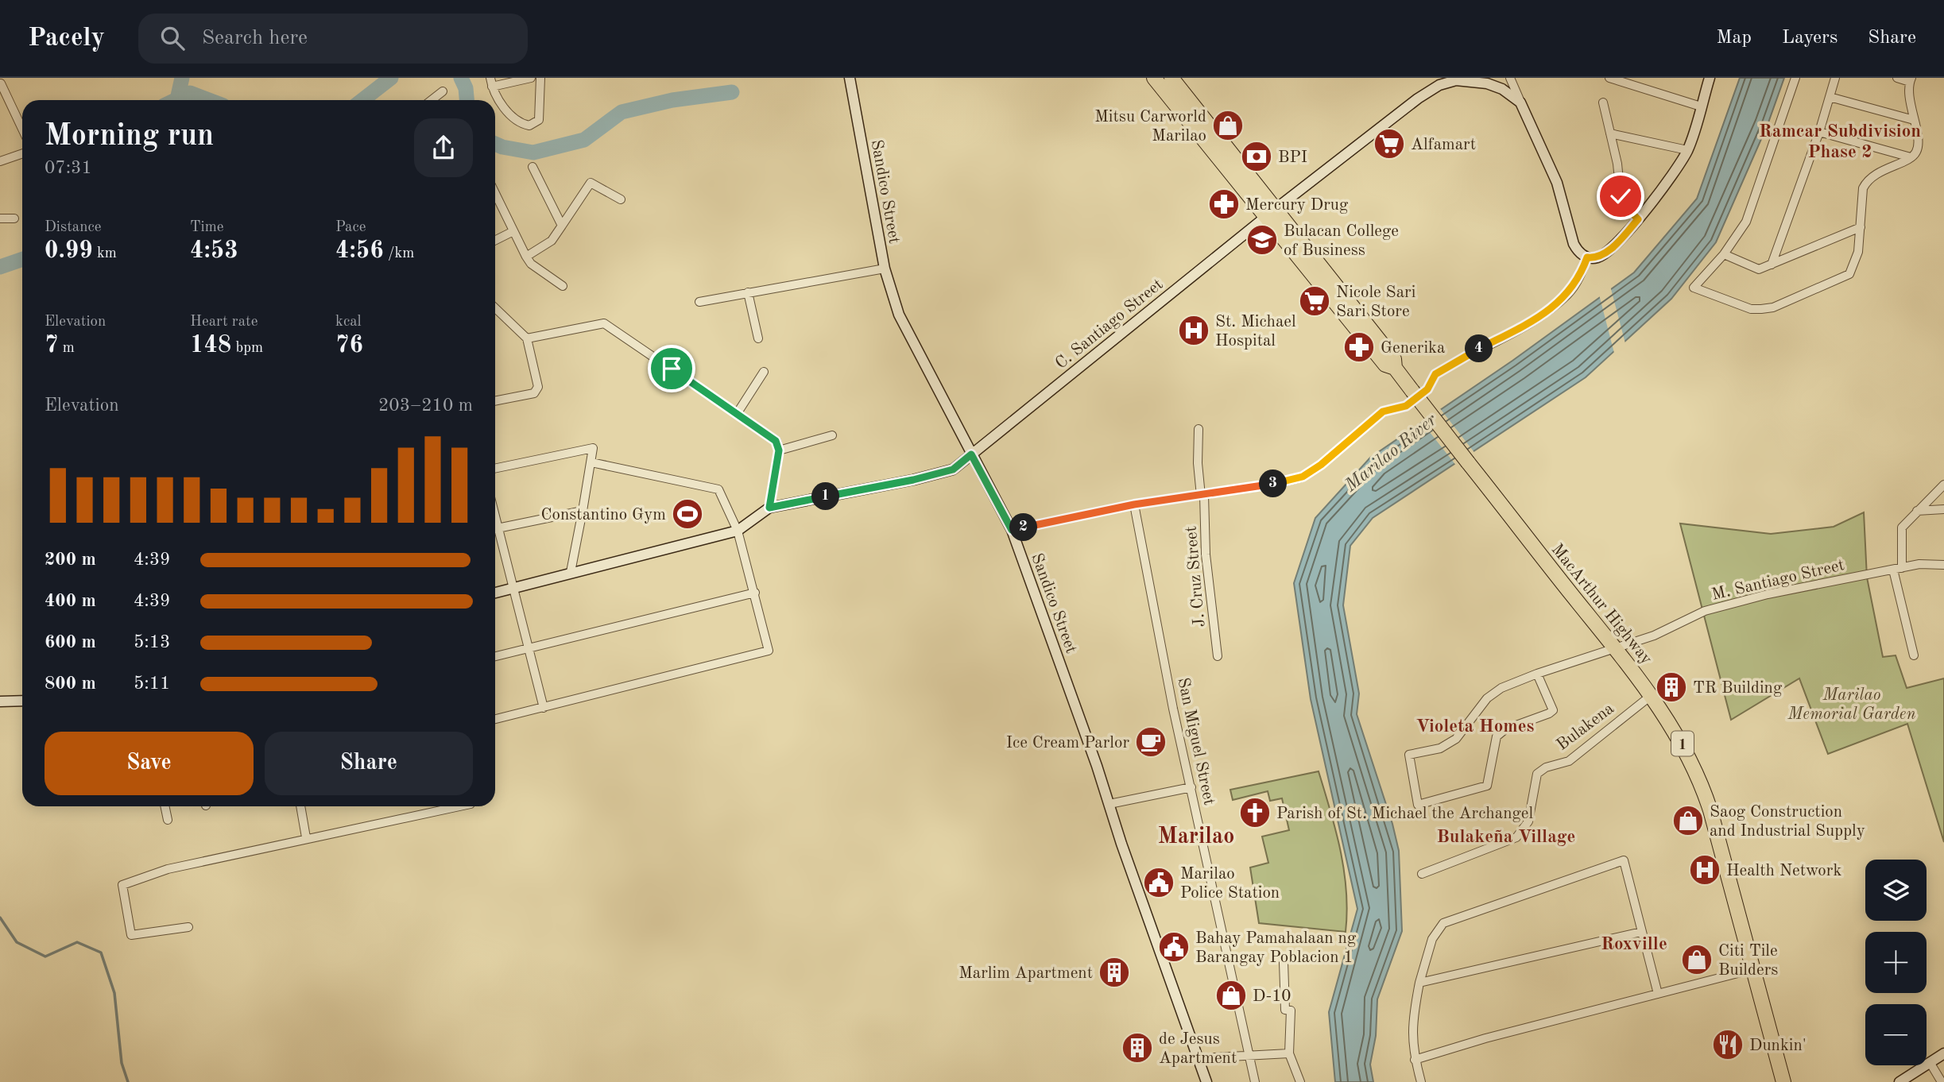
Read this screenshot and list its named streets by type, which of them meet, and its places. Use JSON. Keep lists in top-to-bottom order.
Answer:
{
  "streets": {
    "highway": ["MacArthur Highway", "1"],
    "main road": ["Sandico Street", "C. Santiago Street"],
    "street": [
      "J. Cruz Street",
      "M. Santiago Street",
      "Bulakena",
      "San Miguel Street"
    ]
  },
  "crossings": [
    ["Sandico Street", "C. Santiago Street"],
    ["C. Santiago Street", "MacArthur Highway"],
    ["M. Santiago Street", "MacArthur Highway"],
    ["MacArthur Highway", "Bulakena"]
  ],
  "districts": [
    "Ramcar Subdivision Phase 2",
    "Violeta Homes",
    "Marilao",
    "Bulakeña Village",
    "Roxville"
  ],
  "water": ["Marilao River"],
  "parks": ["Marilao Memorial Garden"],
  "places": {
    "shop": [
      "Mitsu Carworld Marilao",
      "Saog Construction and Industrial Supply",
      "Citi Tile Builders",
      "D-10"
    ],
    "supermarket": ["Alfamart", "Nicole Sari Sari Store"],
    "bank": ["BPI"],
    "pharmacy": ["Mercury Drug", "Generika"],
    "school or university": ["Bulacan College of Business"],
    "hospital": ["St. Michael Hospital", "Health Network"],
    "sports": ["Constantino Gym"],
    "building": ["TR Building", "Marlim Apartment", "de Jesus Apartment"],
    "cafe": ["Ice Cream Parlor"],
    "church": ["Parish of St. Michael the Archangel"],
    "public building": ["Marilao Police Station", "Bahay Pamahalaan ng Barangay Poblacion 1"],
    "restaurant": ["Dunkin'"]
  },
  "page": {
    "header": "Pacely",
    "search": "Search here",
    "nav": ["Map", "Layers", "Share"],
    "heading": ["Morning run", "07:31"],
    "stats": [
      ["Distance", "0.99 km"],
      ["Time", "4:53"],
      ["Pace", "4:56 /km"],
      ["Elevation", "7 m"],
      ["Heart rate", "148 bpm"],
      ["kcal", "76"]
    ],
    "pins": [
      "4",
      "3",
      "1",
      "2"
    ],
    "chart": ["Elevation", "203–210 m"],
    "list": [
      {
        "name": "200 m",
        "note": "4:39"
      },
      {
        "name": "400 m",
        "note": "4:39"
      },
      {
        "name": "600 m",
        "note": "5:13"
      },
      {
        "name": "800 m",
        "note": "5:11"
      }
    ],
    "buttons": ["Save", "Share"],
    "map_buttons": ["+", "−"]
  }
}
